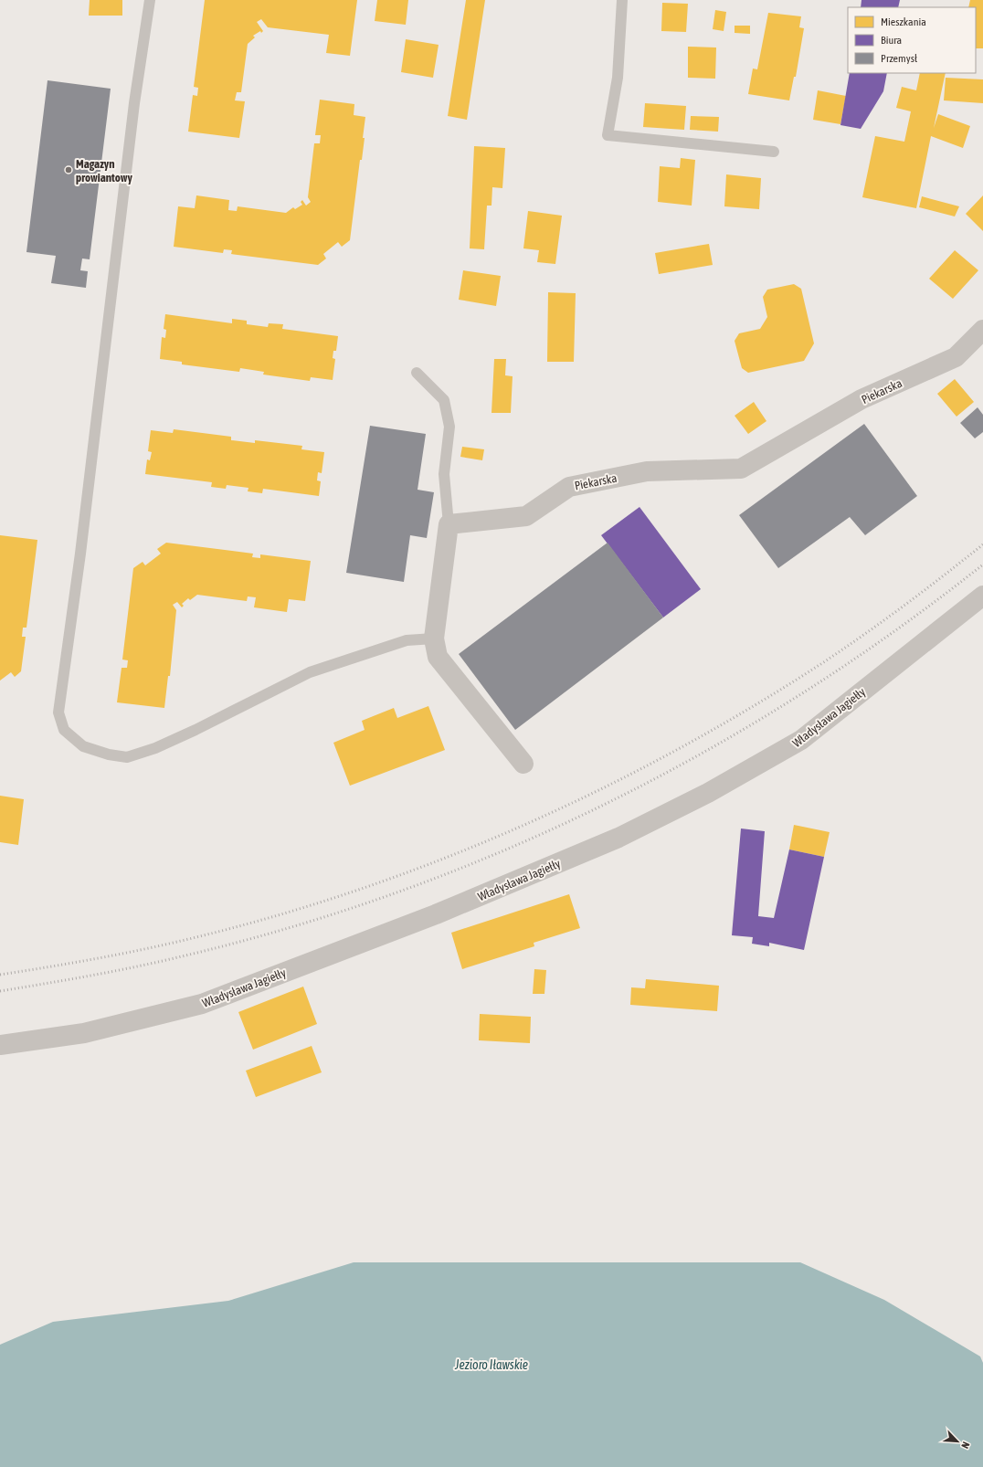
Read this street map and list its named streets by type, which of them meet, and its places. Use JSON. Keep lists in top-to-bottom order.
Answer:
{
  "streets": {
    "street": ["Piekarska", "Władysława Jagiełły"]
  },
  "water": ["Jezioro Iławskie"],
  "places": ["Magazyn prowiantowy"],
  "legend": ["Mieszkania", "Biura", "Przemysł"],
  "north": "bottom right"
}
